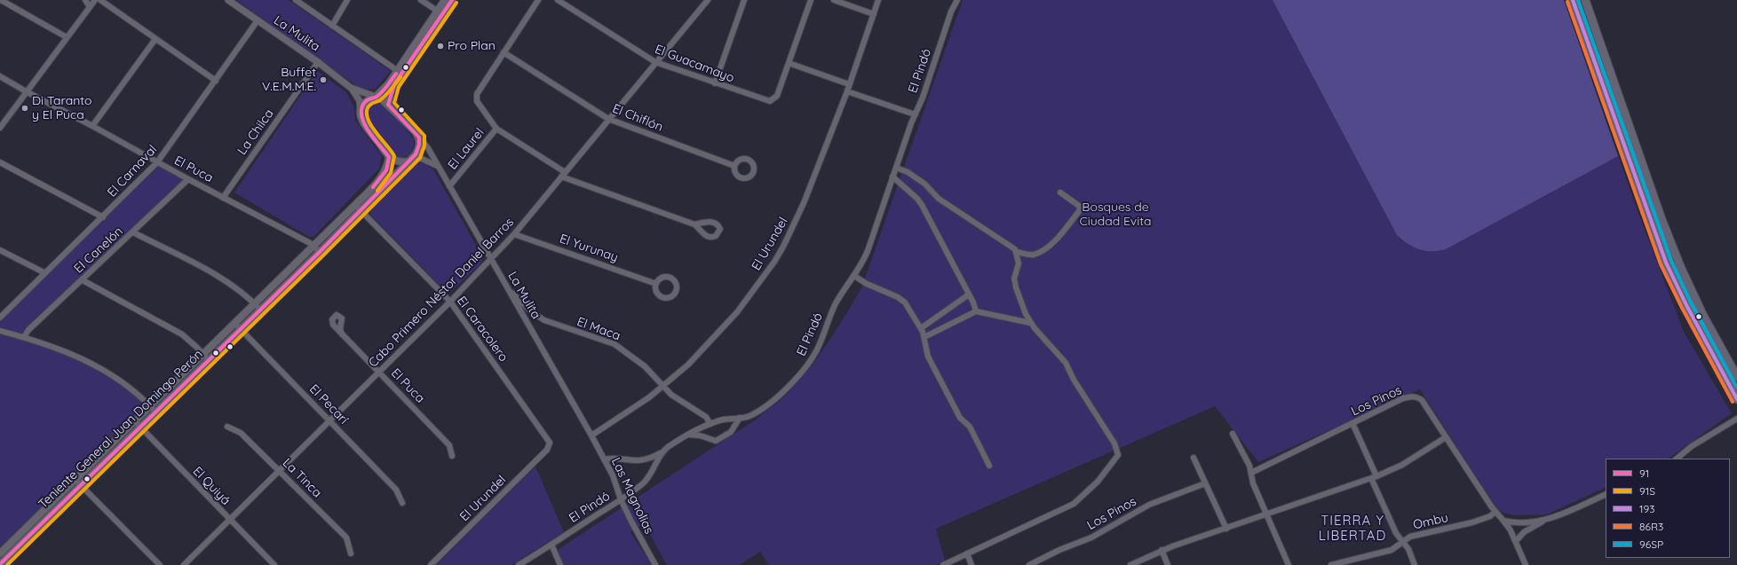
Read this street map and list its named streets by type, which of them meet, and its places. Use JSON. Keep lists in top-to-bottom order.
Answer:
{
  "streets": {
    "main road": ["Teniente General Juan Domingo Perón"],
    "street": [
      "La Mulita",
      "El Guacamayo",
      "El Pindó",
      "El Chiflón",
      "La Chilca",
      "El Laurel",
      "El Puca",
      "El Carnaval",
      "El Urundel",
      "El Yurunay",
      "El Canelón",
      "Cabo Primero Néstor Daniel Barros",
      "El Caracolero",
      "El Maca",
      "Los Pinos",
      "El Pecarí",
      "La Tinca",
      "El Quiyá",
      "Las Magnolias",
      "Ombu"
    ]
  },
  "crossings": [
    ["La Mulita", "La Chilca"],
    ["La Mulita", "El Laurel"],
    ["La Mulita", "El Carnaval"],
    ["La Mulita", "El Urundel"],
    ["La Mulita", "Cabo Primero Néstor Daniel Barros"],
    ["La Mulita", "El Maca"],
    ["La Mulita", "Las Magnolias"],
    ["El Guacamayo", "Cabo Primero Néstor Daniel Barros"],
    ["El Pindó", "El Maca"],
    ["El Pindó", "Las Magnolias"],
    ["El Chiflón", "El Laurel"],
    ["El Chiflón", "Cabo Primero Néstor Daniel Barros"],
    ["La Chilca", "El Puca"],
    ["El Puca", "El Carnaval"],
    ["El Puca", "El Canelón"],
    ["El Puca", "Cabo Primero Néstor Daniel Barros"],
    ["El Puca", "Teniente General Juan Domingo Perón"],
    ["El Urundel", "El Caracolero"],
    ["El Urundel", "El Maca"],
    ["El Urundel", "Las Magnolias"],
    ["El Yurunay", "Cabo Primero Néstor Daniel Barros"],
    ["Cabo Primero Néstor Daniel Barros", "El Caracolero"],
    ["Cabo Primero Néstor Daniel Barros", "El Pecarí"],
    ["Cabo Primero Néstor Daniel Barros", "La Tinca"],
    ["Cabo Primero Néstor Daniel Barros", "El Quiyá"],
    ["El Caracolero", "Teniente General Juan Domingo Perón"],
    ["El Pecarí", "Teniente General Juan Domingo Perón"],
    ["Teniente General Juan Domingo Perón", "El Quiyá"]
  ],
  "districts": ["TIERRA Y LIBERTAD"],
  "parks": ["Bosques de Ciudad Evita"],
  "places": ["Pro Plan", "Buffet V.E.M.M.E.", "Di Taranto y El Puca"],
  "lines": [
    "transit line 91",
    "transit line 193",
    "transit line 96SP",
    "transit line 86R3",
    "transit line 91S"
  ],
  "legend": [
    "91",
    "91S",
    "193",
    "86R3",
    "96SP"
  ]
}
